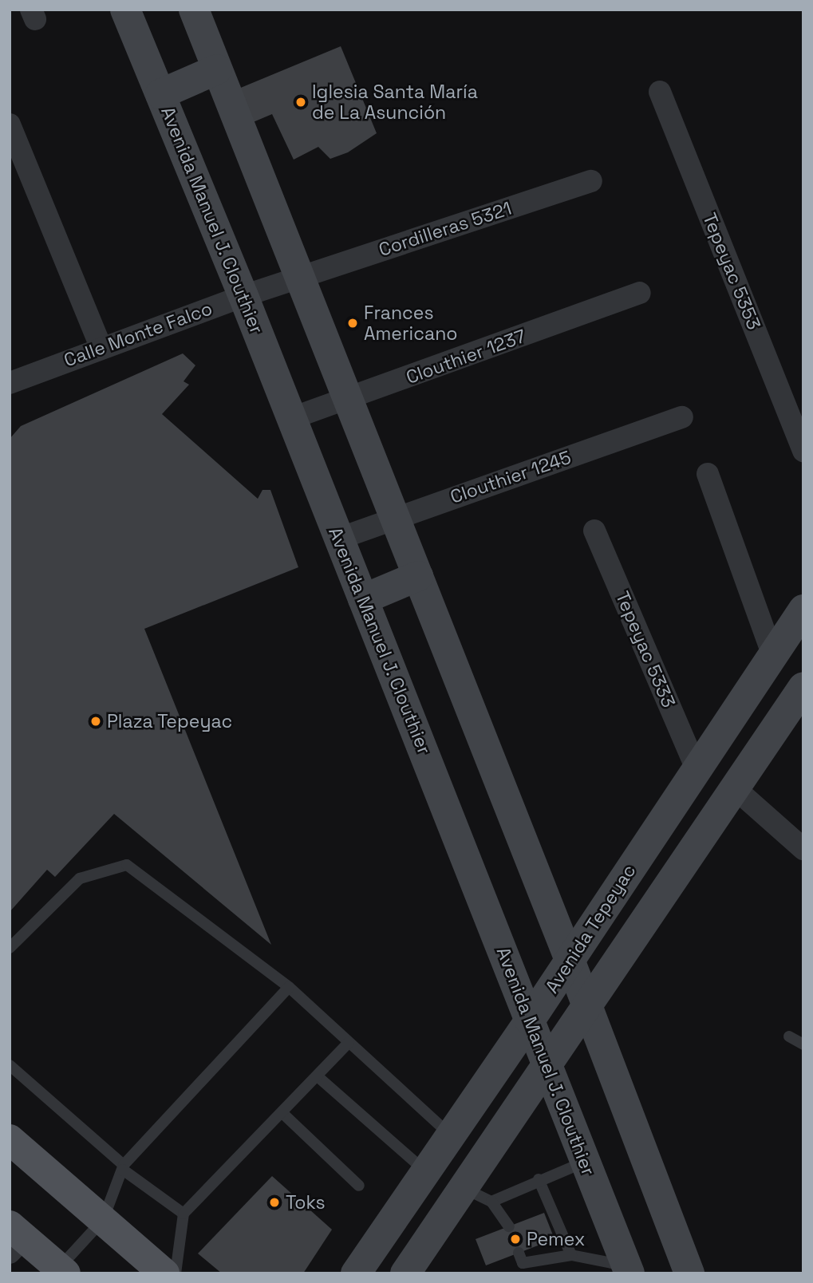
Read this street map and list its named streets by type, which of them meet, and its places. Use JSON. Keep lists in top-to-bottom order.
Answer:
{
  "streets": {
    "main road": ["Avenida Manuel J. Clouthier", "Avenida Tepeyac"],
    "street": [
      "Cordilleras 5321",
      "Tepeyac 5353",
      "Calle Monte Falco",
      "Clouthier 1237",
      "Clouthier 1245",
      "Tepeyac 5333"
    ]
  },
  "crossings": [
    ["Avenida Manuel J. Clouthier", "Calle Monte Falco"],
    ["Avenida Manuel J. Clouthier", "Clouthier 1237"],
    ["Avenida Manuel J. Clouthier", "Clouthier 1245"],
    ["Avenida Manuel J. Clouthier", "Avenida Tepeyac"],
    ["Cordilleras 5321", "Calle Monte Falco"],
    ["Tepeyac 5333", "Avenida Tepeyac"]
  ],
  "places": [
    "Iglesia Santa María de La Asunción",
    "Frances Americano",
    "Plaza Tepeyac",
    "Toks",
    "Pemex"
  ]
}
